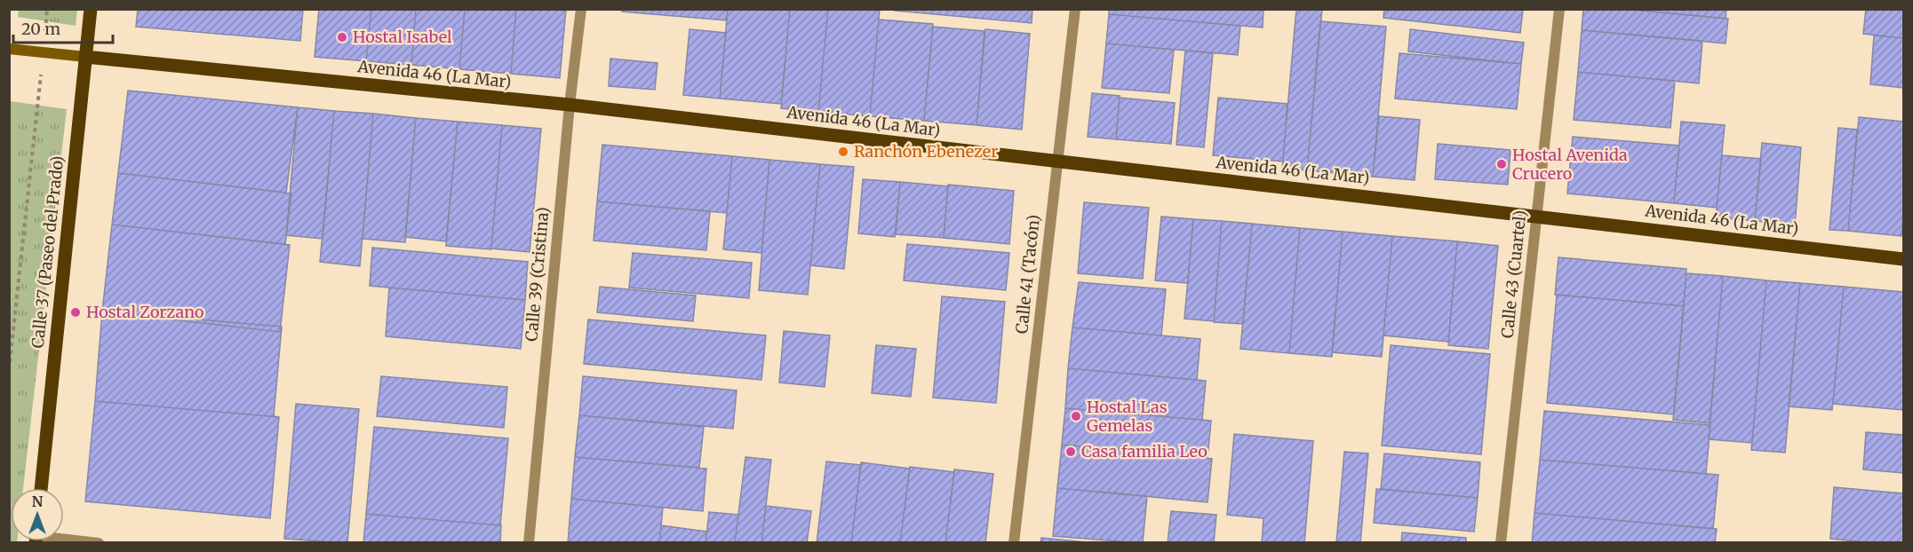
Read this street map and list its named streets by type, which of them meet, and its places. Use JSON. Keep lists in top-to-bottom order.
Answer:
{
  "streets": {
    "main road": ["Avenida 46 (La Mar)", "Calle 37 (Paseo del Prado)"],
    "street": ["Calle 39 (Cristina)", "Calle 41 (Tacón)", "Calle 43 (Cuartel)"]
  },
  "crossings": [
    ["Avenida 46 (La Mar)", "Calle 37 (Paseo del Prado)"],
    ["Avenida 46 (La Mar)", "Calle 39 (Cristina)"],
    ["Avenida 46 (La Mar)", "Calle 41 (Tacón)"],
    ["Avenida 46 (La Mar)", "Calle 43 (Cuartel)"]
  ],
  "places": [
    "Hostal Isabel",
    "Ranchón Ebenezer",
    "Hostal Avenida Crucero",
    "Hostal Zorzano",
    "Hostal Las Gemelas",
    "Casa familia Leo"
  ],
  "scale_bar": "20 m",
  "north": "top"
}
